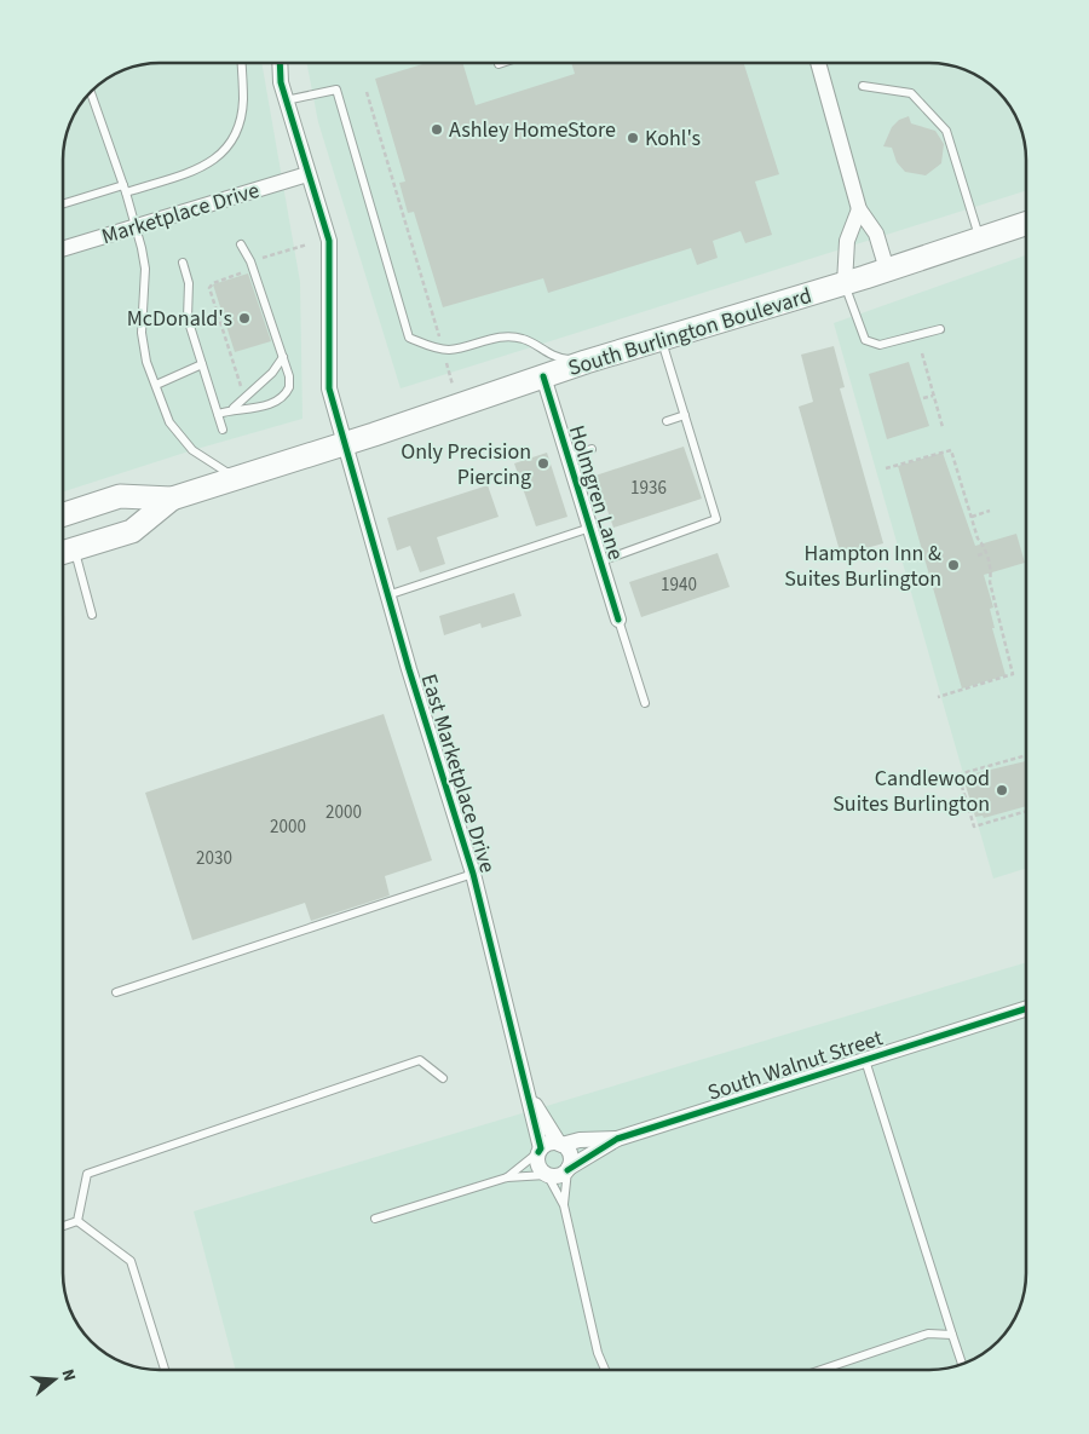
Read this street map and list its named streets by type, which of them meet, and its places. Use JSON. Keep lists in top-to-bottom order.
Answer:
{
  "streets": {
    "main road": ["South Burlington Boulevard"],
    "street": [
      "Marketplace Drive",
      "Holmgren Lane",
      "East Marketplace Drive",
      "South Walnut Street"
    ]
  },
  "crossings": [
    ["Marketplace Drive", "East Marketplace Drive"],
    ["South Burlington Boulevard", "Holmgren Lane"],
    ["South Burlington Boulevard", "East Marketplace Drive"],
    ["East Marketplace Drive", "South Walnut Street"]
  ],
  "places": [
    "Ashley HomeStore",
    "Kohl's",
    "McDonald's",
    "Only Precision Piercing",
    "Hampton Inn & Suites Burlington",
    "Candlewood Suites Burlington"
  ],
  "house_numbers": [
    "1936",
    "1940",
    "2000",
    "2000",
    "2030"
  ],
  "north": "right"
}
